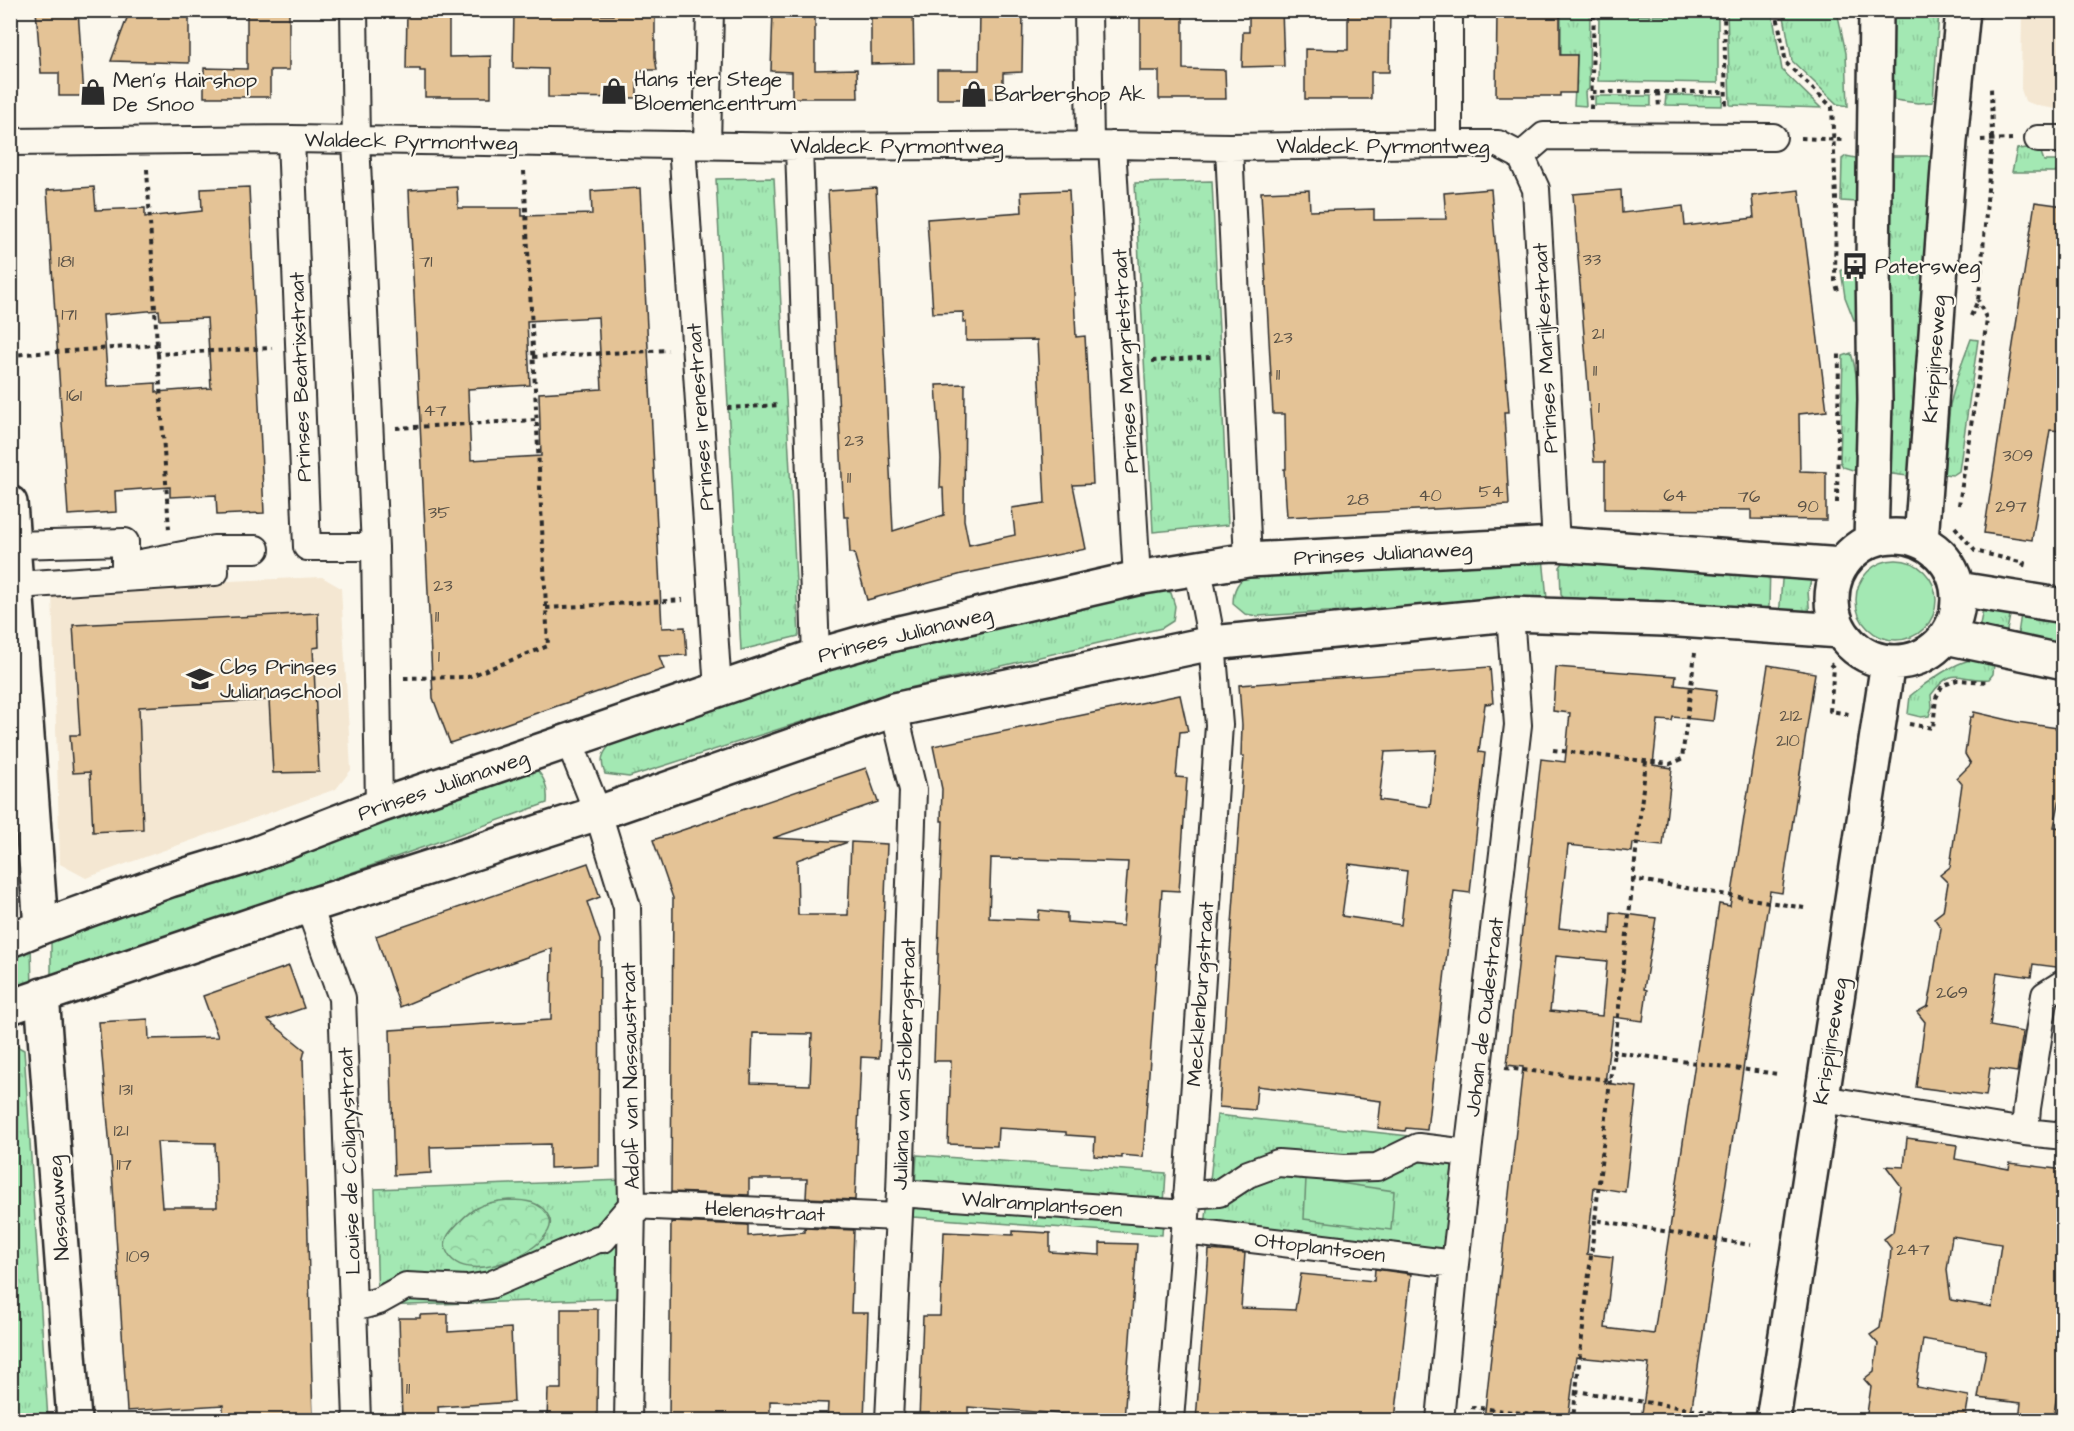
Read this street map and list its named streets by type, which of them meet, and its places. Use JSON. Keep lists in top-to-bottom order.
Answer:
{
  "streets": {
    "street": [
      "Waldeck Pyrmontweg",
      "Prinses Marijkestraat",
      "Krispijnseweg",
      "Prinses Margrietstraat",
      "Prinses Beatrixstraat",
      "Prinses Irenestraat",
      "Prinses Julianaweg",
      "Mecklenburgstraat",
      "Johan de Oudestraat",
      "Juliana van Stolbergstraat",
      "Adolf van Nassaustraat",
      "Louise de Colignystraat",
      "Walramplantsoen",
      "Nassauweg",
      "Helenastraat",
      "Ottoplantsoen"
    ]
  },
  "crossings": [
    ["Waldeck Pyrmontweg", "Prinses Marijkestraat"],
    ["Waldeck Pyrmontweg", "Prinses Margrietstraat"],
    ["Waldeck Pyrmontweg", "Prinses Beatrixstraat"],
    ["Waldeck Pyrmontweg", "Prinses Irenestraat"],
    ["Prinses Marijkestraat", "Prinses Julianaweg"],
    ["Krispijnseweg", "Prinses Julianaweg"],
    ["Prinses Margrietstraat", "Prinses Julianaweg"],
    ["Prinses Irenestraat", "Prinses Julianaweg"],
    ["Prinses Julianaweg", "Mecklenburgstraat"],
    ["Prinses Julianaweg", "Adolf van Nassaustraat"],
    ["Mecklenburgstraat", "Walramplantsoen"],
    ["Mecklenburgstraat", "Ottoplantsoen"],
    ["Johan de Oudestraat", "Ottoplantsoen"],
    ["Juliana van Stolbergstraat", "Walramplantsoen"],
    ["Juliana van Stolbergstraat", "Helenastraat"],
    ["Adolf van Nassaustraat", "Helenastraat"],
    ["Walramplantsoen", "Helenastraat"],
    ["Walramplantsoen", "Ottoplantsoen"]
  ],
  "places": {
    "shop": ["Hans ter Stege Bloemencentrum", "Men's Hairshop De Snoo", "Barbershop Ak"],
    "bus stop": ["Patersweg"],
    "school or university": ["Cbs Prinses Julianaschool"]
  },
  "house_numbers": [
    "33",
    "181",
    "71",
    "171",
    "21",
    "23",
    "11",
    "11",
    "161",
    "1",
    "47",
    "23",
    "309",
    "11",
    "54",
    "40",
    "64",
    "76",
    "28",
    "90",
    "297",
    "35",
    "23",
    "11",
    "1",
    "212",
    "210",
    "269",
    "131",
    "121",
    "117",
    "247",
    "109",
    "11"
  ]
}
